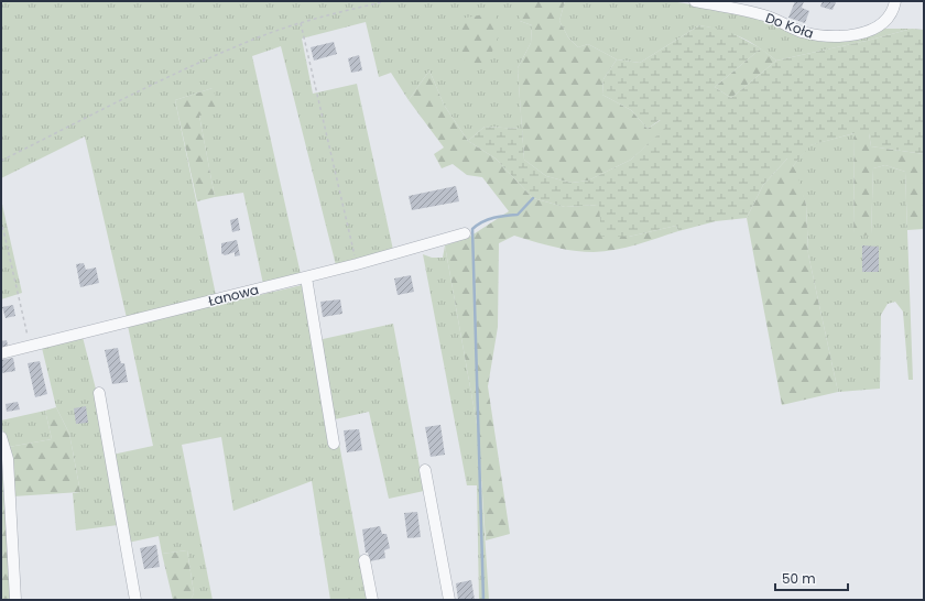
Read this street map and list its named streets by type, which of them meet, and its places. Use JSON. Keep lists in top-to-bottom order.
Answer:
{
  "streets": {
    "street": ["Do Koła", "Łanowa"]
  },
  "scale_bar": "50 m"
}
